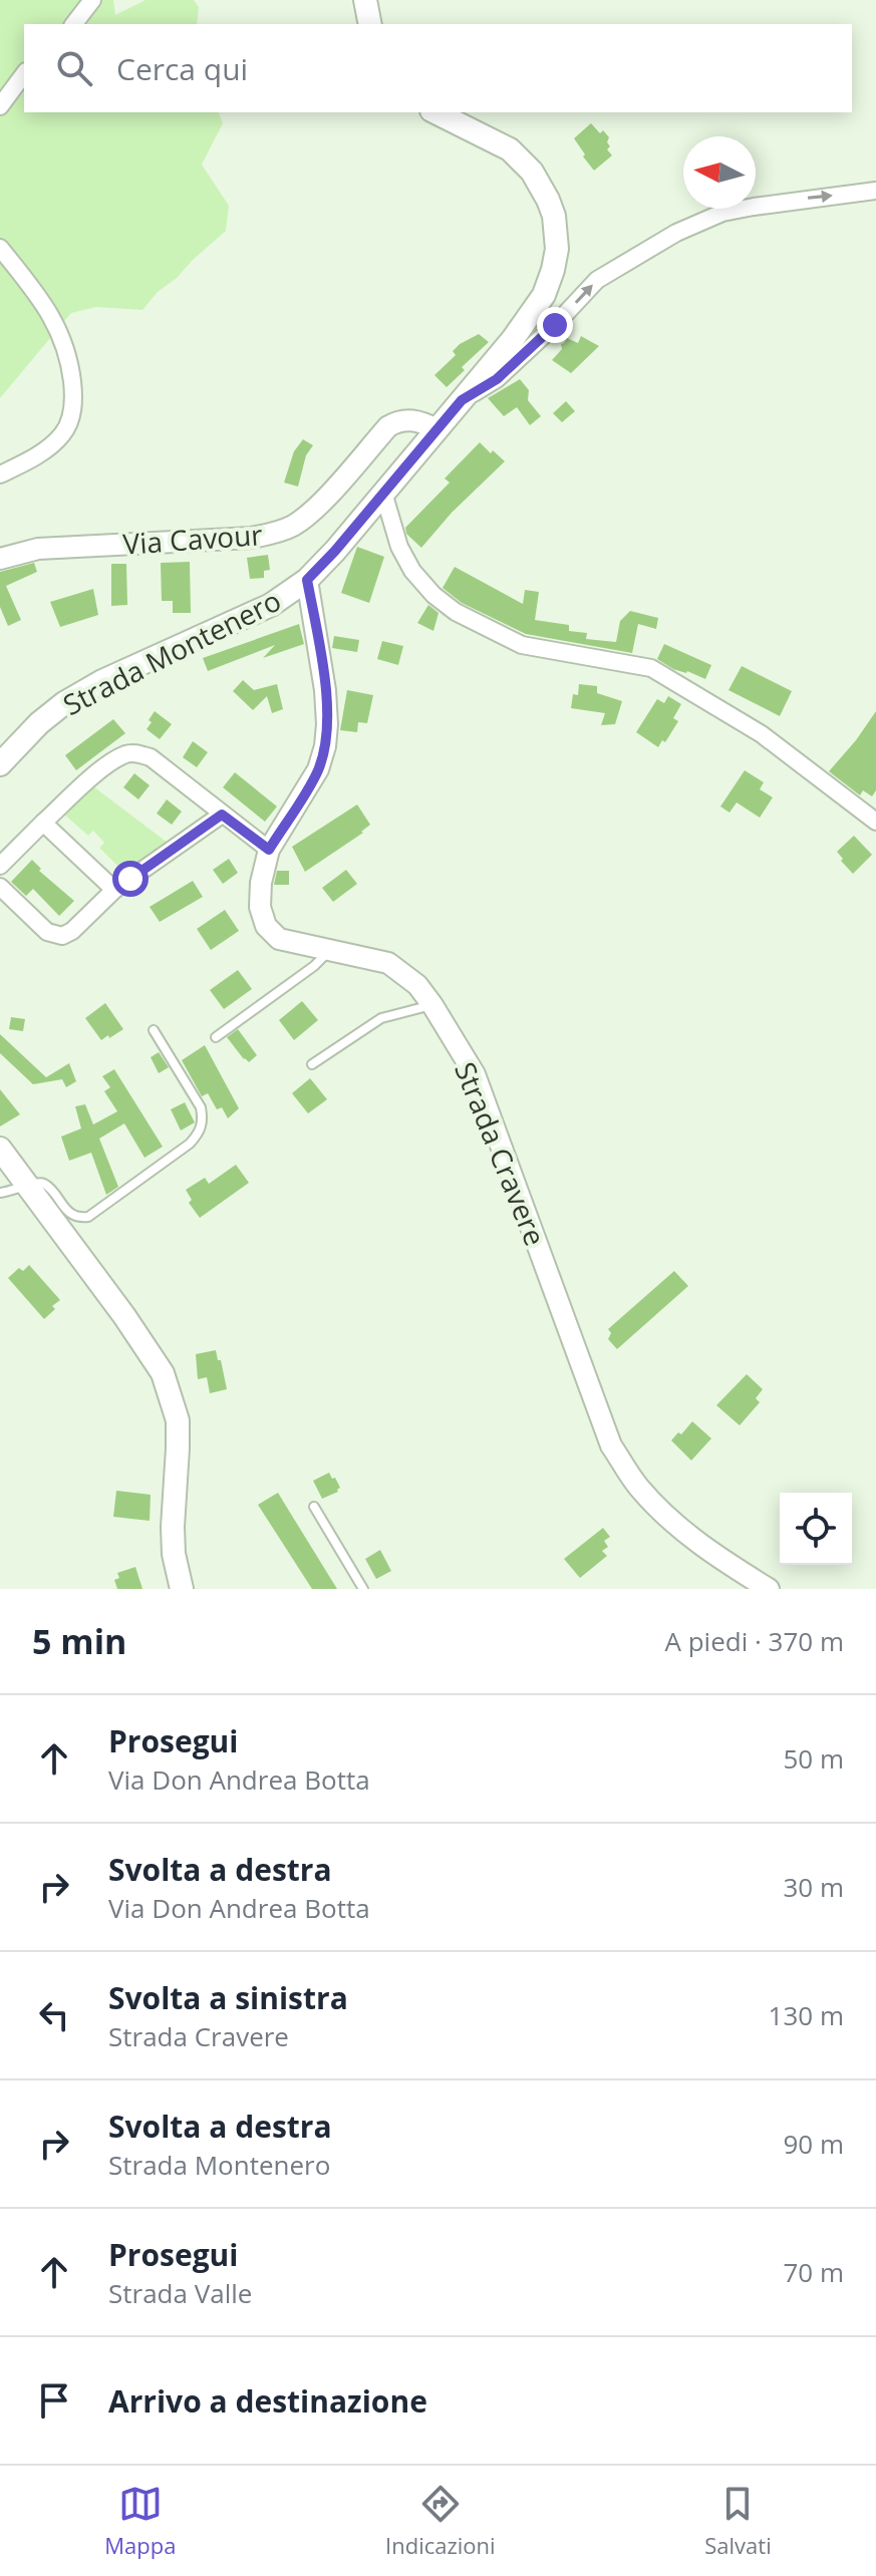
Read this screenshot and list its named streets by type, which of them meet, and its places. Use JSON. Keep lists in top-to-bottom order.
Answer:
{
  "streets": {
    "main road": ["Strada Montenero"],
    "street": ["Via Cavour", "Strada Cravere"]
  },
  "crossings": [
    ["Via Cavour", "Strada Montenero"],
    ["Strada Montenero", "Strada Cravere"]
  ],
  "north": "left",
  "page": {
    "search": "Cerca qui",
    "heading": ["5 min", "A piedi · 370 m"],
    "list": [
      ["Prosegui", "Via Don Andrea Botta", "50 m"],
      ["Svolta a destra", "Via Don Andrea Botta", "30 m"],
      ["Svolta a sinistra", "Strada Cravere", "130 m"],
      ["Svolta a destra", "Strada Montenero", "90 m"],
      ["Prosegui", "Strada Valle", "70 m"],
      "Arrivo a destinazione"
    ],
    "nav": ["Mappa", "Indicazioni", "Salvati"]
  }
}
